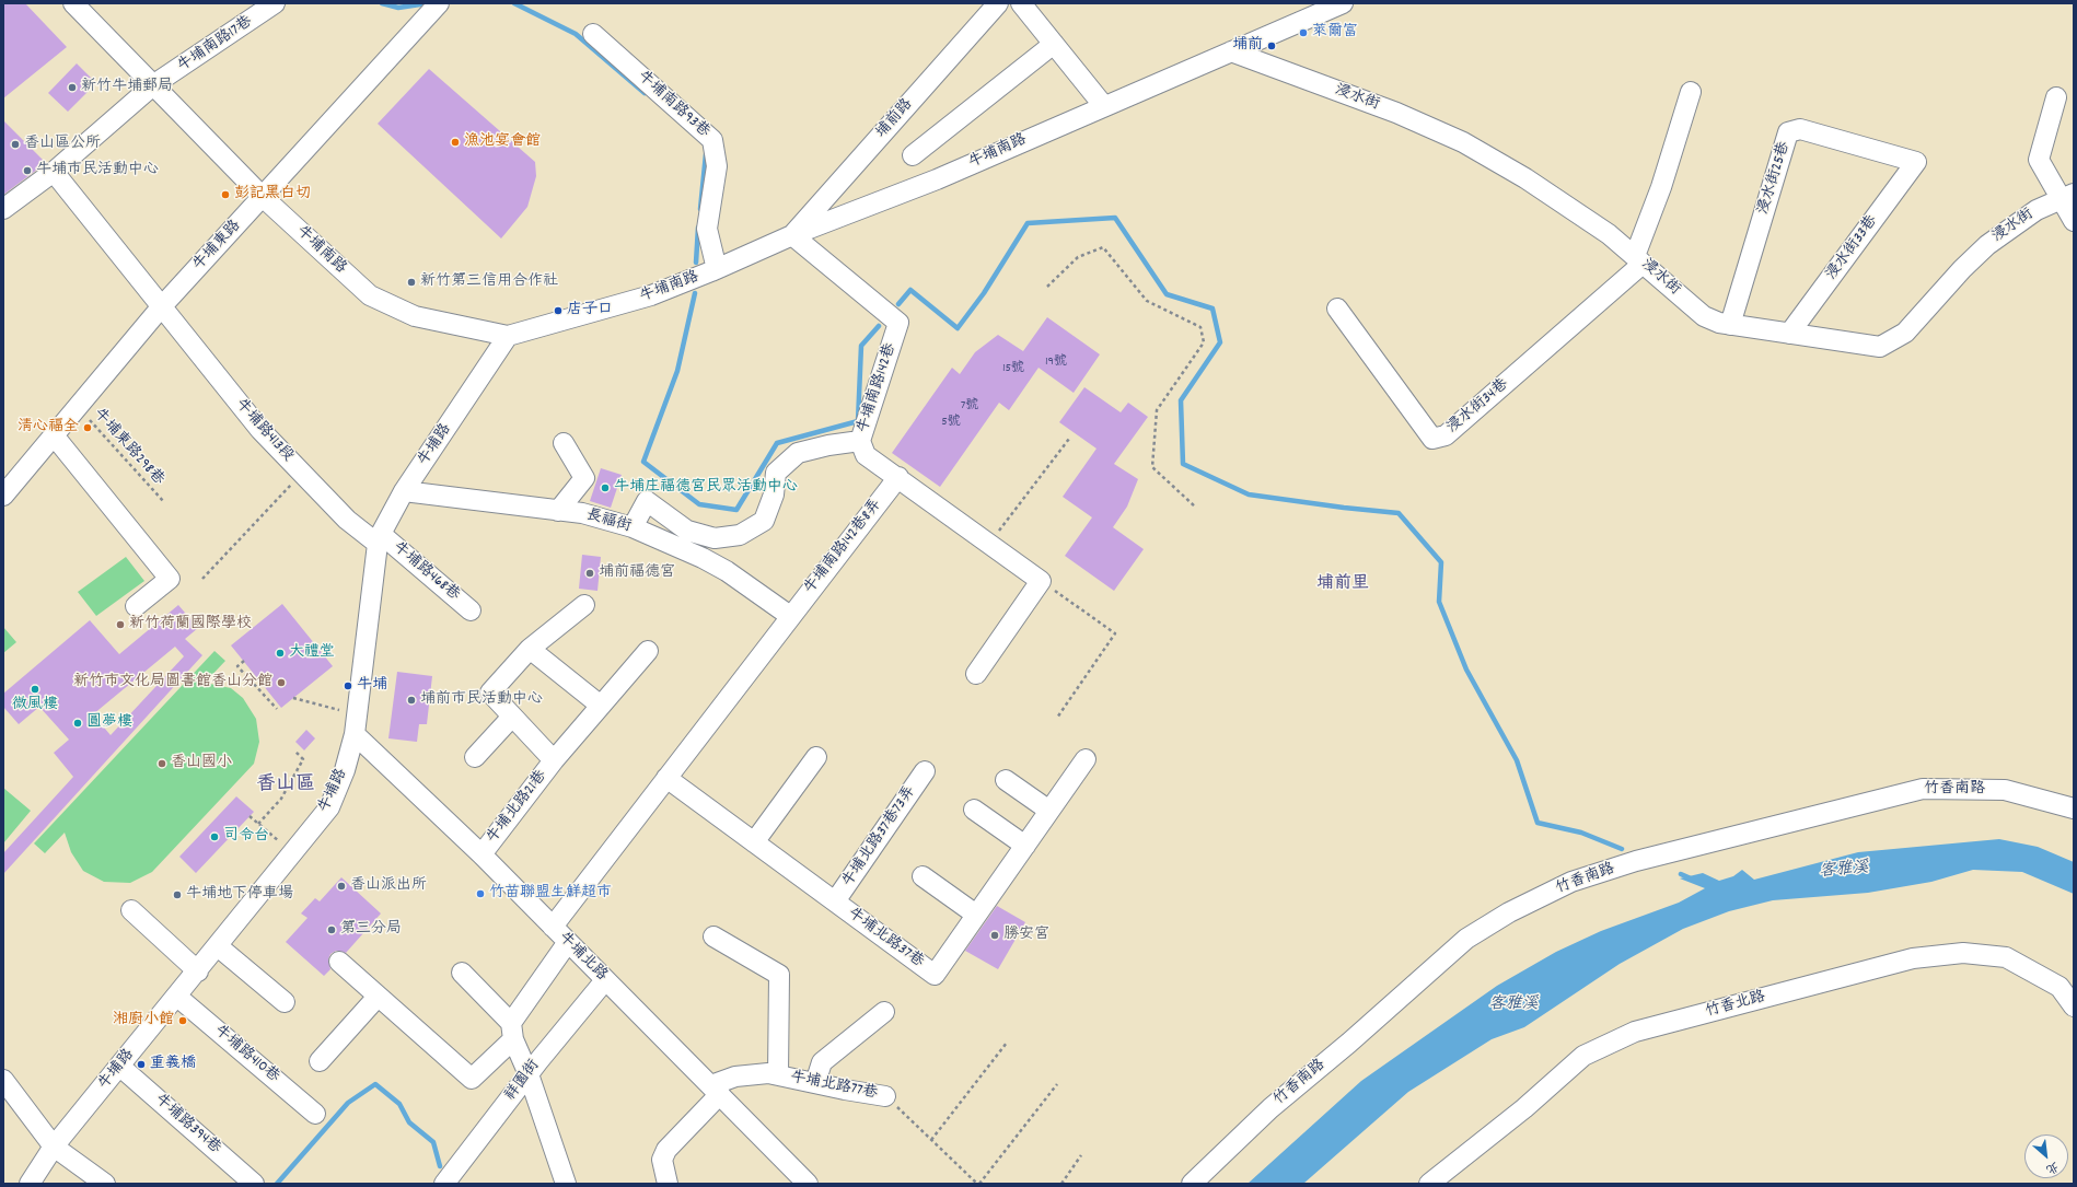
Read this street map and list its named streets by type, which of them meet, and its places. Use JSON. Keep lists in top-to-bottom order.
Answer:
{
  "streets": {
    "street": [
      "牛埔南路17巷",
      "浸水街",
      "牛埔南路93巷",
      "埔前路",
      "牛埔南路",
      "浸水街25巷",
      "牛埔東路",
      "浸水街33巷",
      "牛埔南路142巷",
      "浸水街34巷",
      "牛埔路413段",
      "牛埔路",
      "長福街",
      "牛埔南路142巷8弄",
      "牛埔路468巷",
      "竹香南路",
      "牛埔北路21巷",
      "牛埔北路37巷73弄",
      "牛埔北路37巷",
      "牛埔北路",
      "竹香北路",
      "牛埔路410巷",
      "祥園街",
      "牛埔北路77巷",
      "牛埔路394巷"
    ],
    "path": ["牛埔東路298巷"]
  },
  "crossings": [
    ["牛埔南路17巷", "牛埔南路"],
    ["牛埔南路17巷", "牛埔路413段"],
    ["浸水街", "牛埔南路"],
    ["浸水街", "浸水街25巷"],
    ["浸水街", "浸水街33巷"],
    ["浸水街", "浸水街34巷"],
    ["牛埔南路93巷", "牛埔南路"],
    ["埔前路", "牛埔南路"],
    ["埔前路", "牛埔南路142巷"],
    ["牛埔南路", "牛埔東路"],
    ["牛埔南路", "牛埔南路142巷"],
    ["牛埔南路", "牛埔路"],
    ["浸水街25巷", "浸水街33巷"],
    ["牛埔東路", "牛埔路413段"],
    ["牛埔東路", "牛埔東路298巷"],
    ["牛埔南路142巷", "牛埔南路142巷8弄"],
    ["牛埔路413段", "牛埔路"],
    ["牛埔路413段", "牛埔路468巷"],
    ["牛埔路", "長福街"],
    ["牛埔路", "牛埔路468巷"],
    ["牛埔路", "牛埔北路"],
    ["牛埔路", "牛埔路410巷"],
    ["牛埔路", "牛埔路394巷"],
    ["長福街", "牛埔南路142巷8弄"],
    ["牛埔北路21巷", "牛埔北路"],
    ["牛埔北路37巷73弄", "牛埔北路37巷"],
    ["牛埔北路", "祥園街"],
    ["牛埔北路", "牛埔北路77巷"]
  ],
  "districts": ["埔前里", "香山區"],
  "water": ["客雅溪"],
  "places": [
    "萊爾富",
    "埔前",
    "新竹牛埔郵局",
    "漁池宴會館",
    "香山區公所",
    "牛埔市民活動中心",
    "彭記黑白切",
    "新竹第三信用合作社",
    "店子口",
    "清心福全",
    "牛埔庄福德宮民眾活動中心",
    "埔前福德宮",
    "新竹荷蘭國際學校",
    "大禮堂",
    "新竹市文化局圖書館香山分館",
    "牛埔",
    "微風樓",
    "埔前市民活動中心",
    "圓夢樓",
    "香山國小",
    "司令台",
    "香山派出所",
    "竹苗聯盟生鮮超市",
    "牛埔地下停車場",
    "第三分局",
    "勝安宮",
    "湘廚小館",
    "重義橋"
  ],
  "house_numbers": [
    "19號",
    "15號",
    "7號",
    "5號"
  ],
  "north": "bottom right"
}
